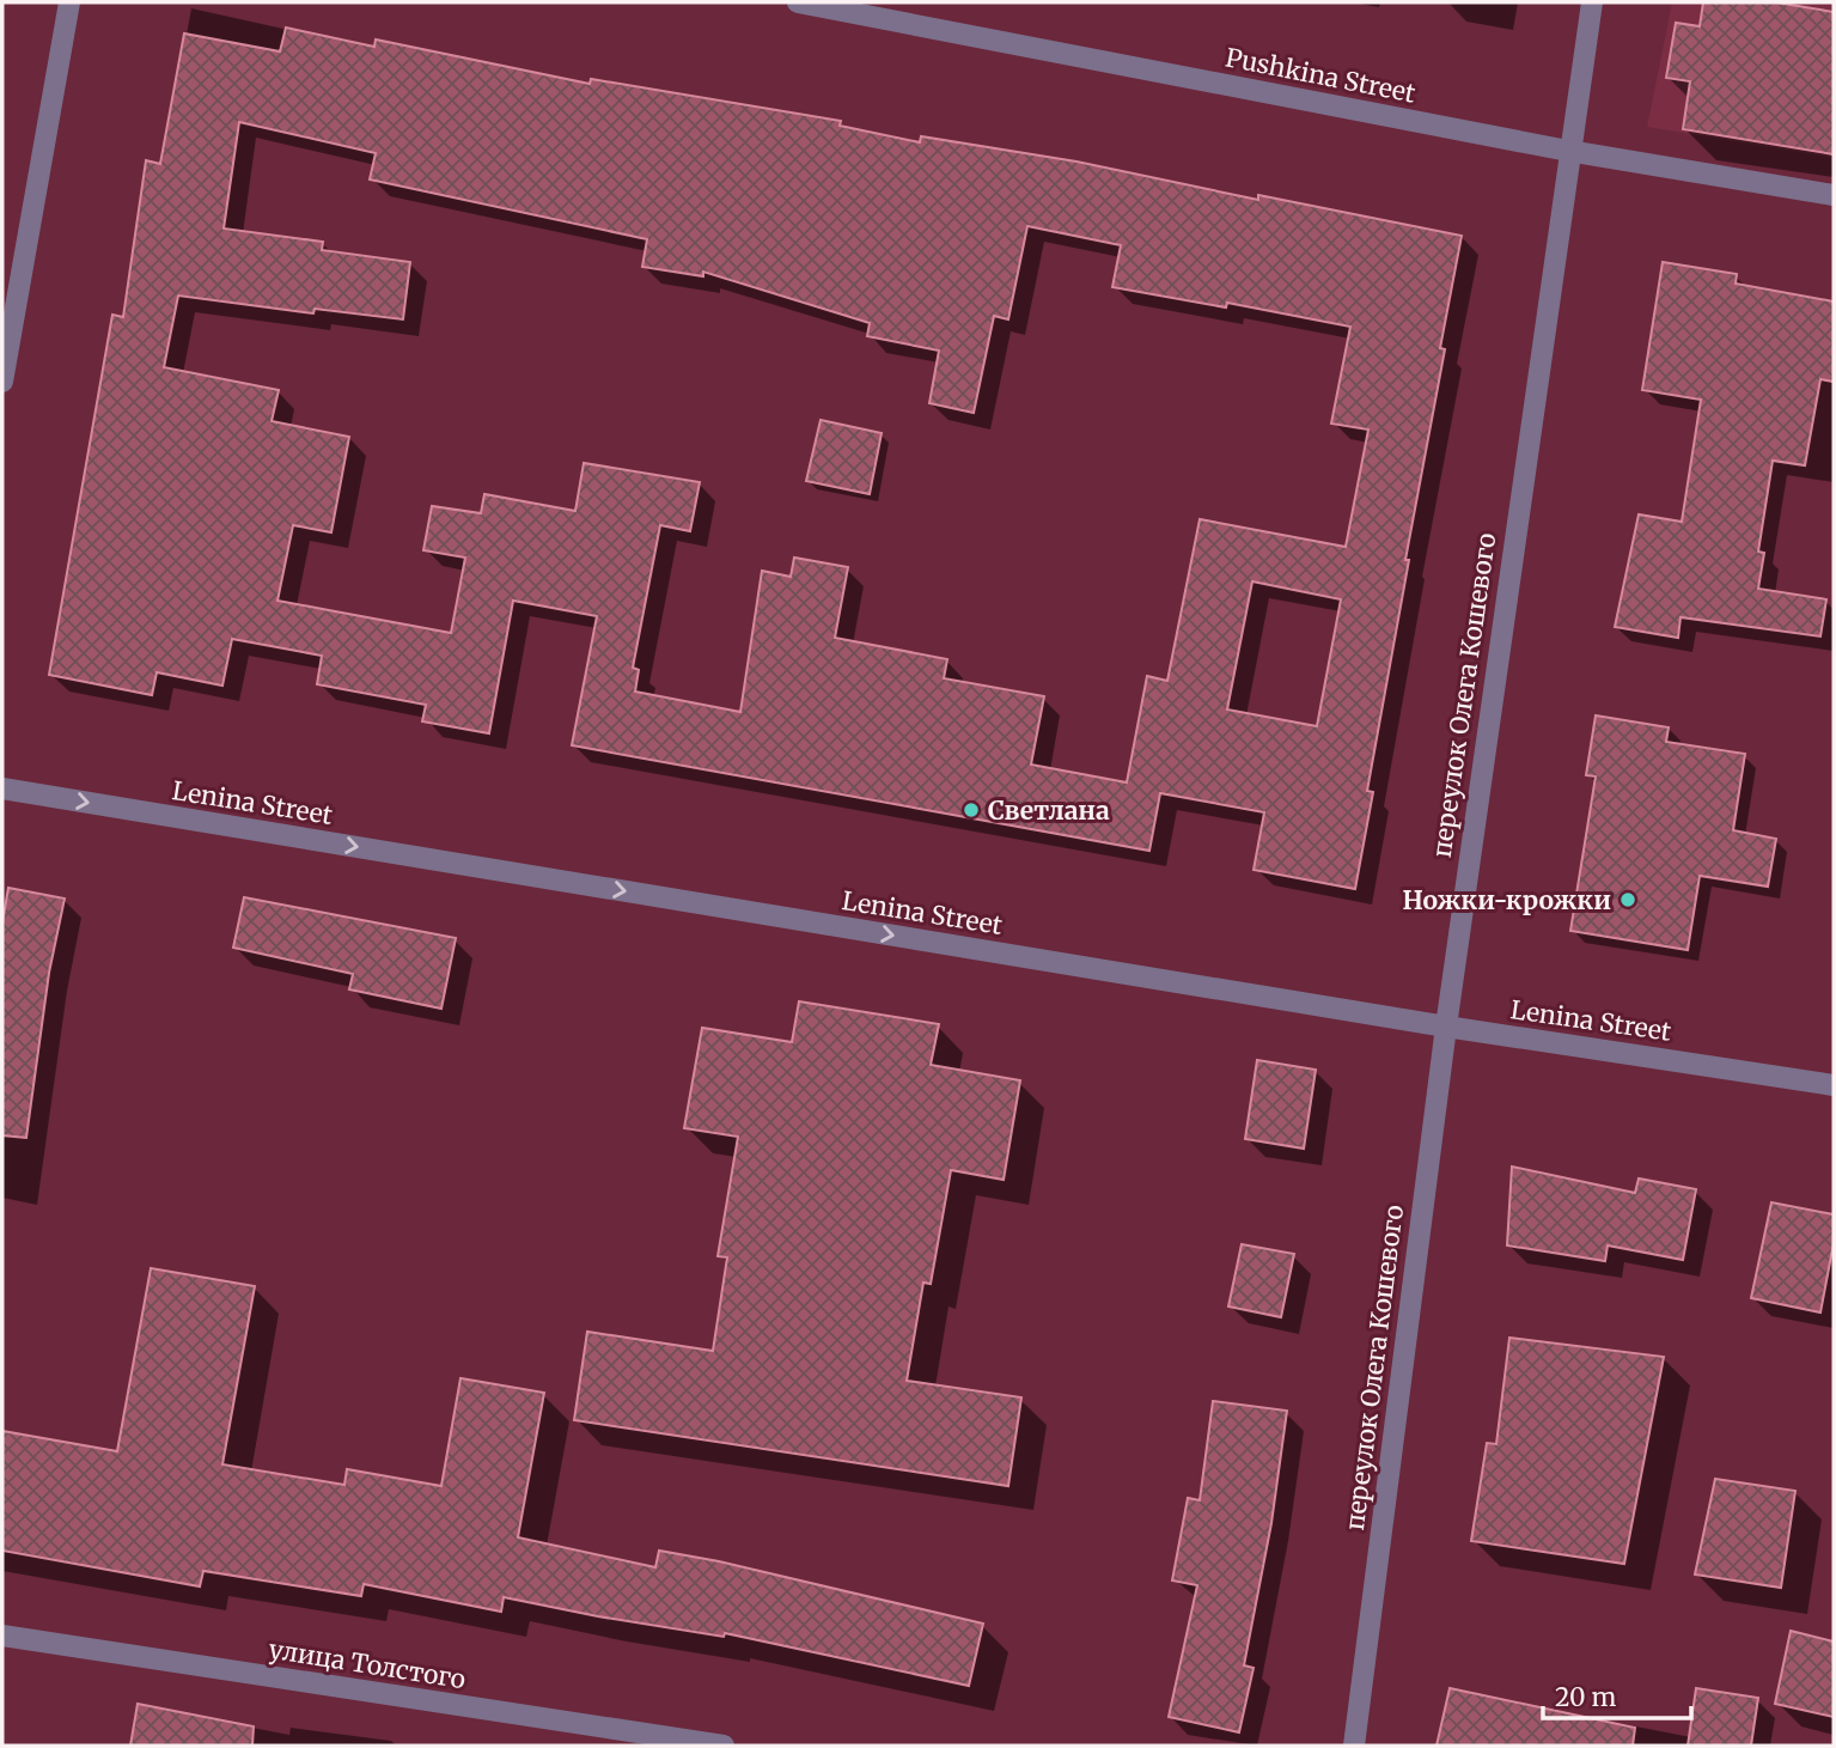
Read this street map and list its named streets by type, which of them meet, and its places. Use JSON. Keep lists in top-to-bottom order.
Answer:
{
  "streets": {
    "street": [
      "Pushkina Street",
      "переулок Олега Кошевого",
      "Lenina Street",
      "улица Толстого"
    ]
  },
  "crossings": [
    ["Pushkina Street", "переулок Олега Кошевого"],
    ["переулок Олега Кошевого", "Lenina Street"]
  ],
  "one_way": ["Lenina Street"],
  "places": ["Светлана", "Ножки-крожки"],
  "scale_bar": "20 m"
}
